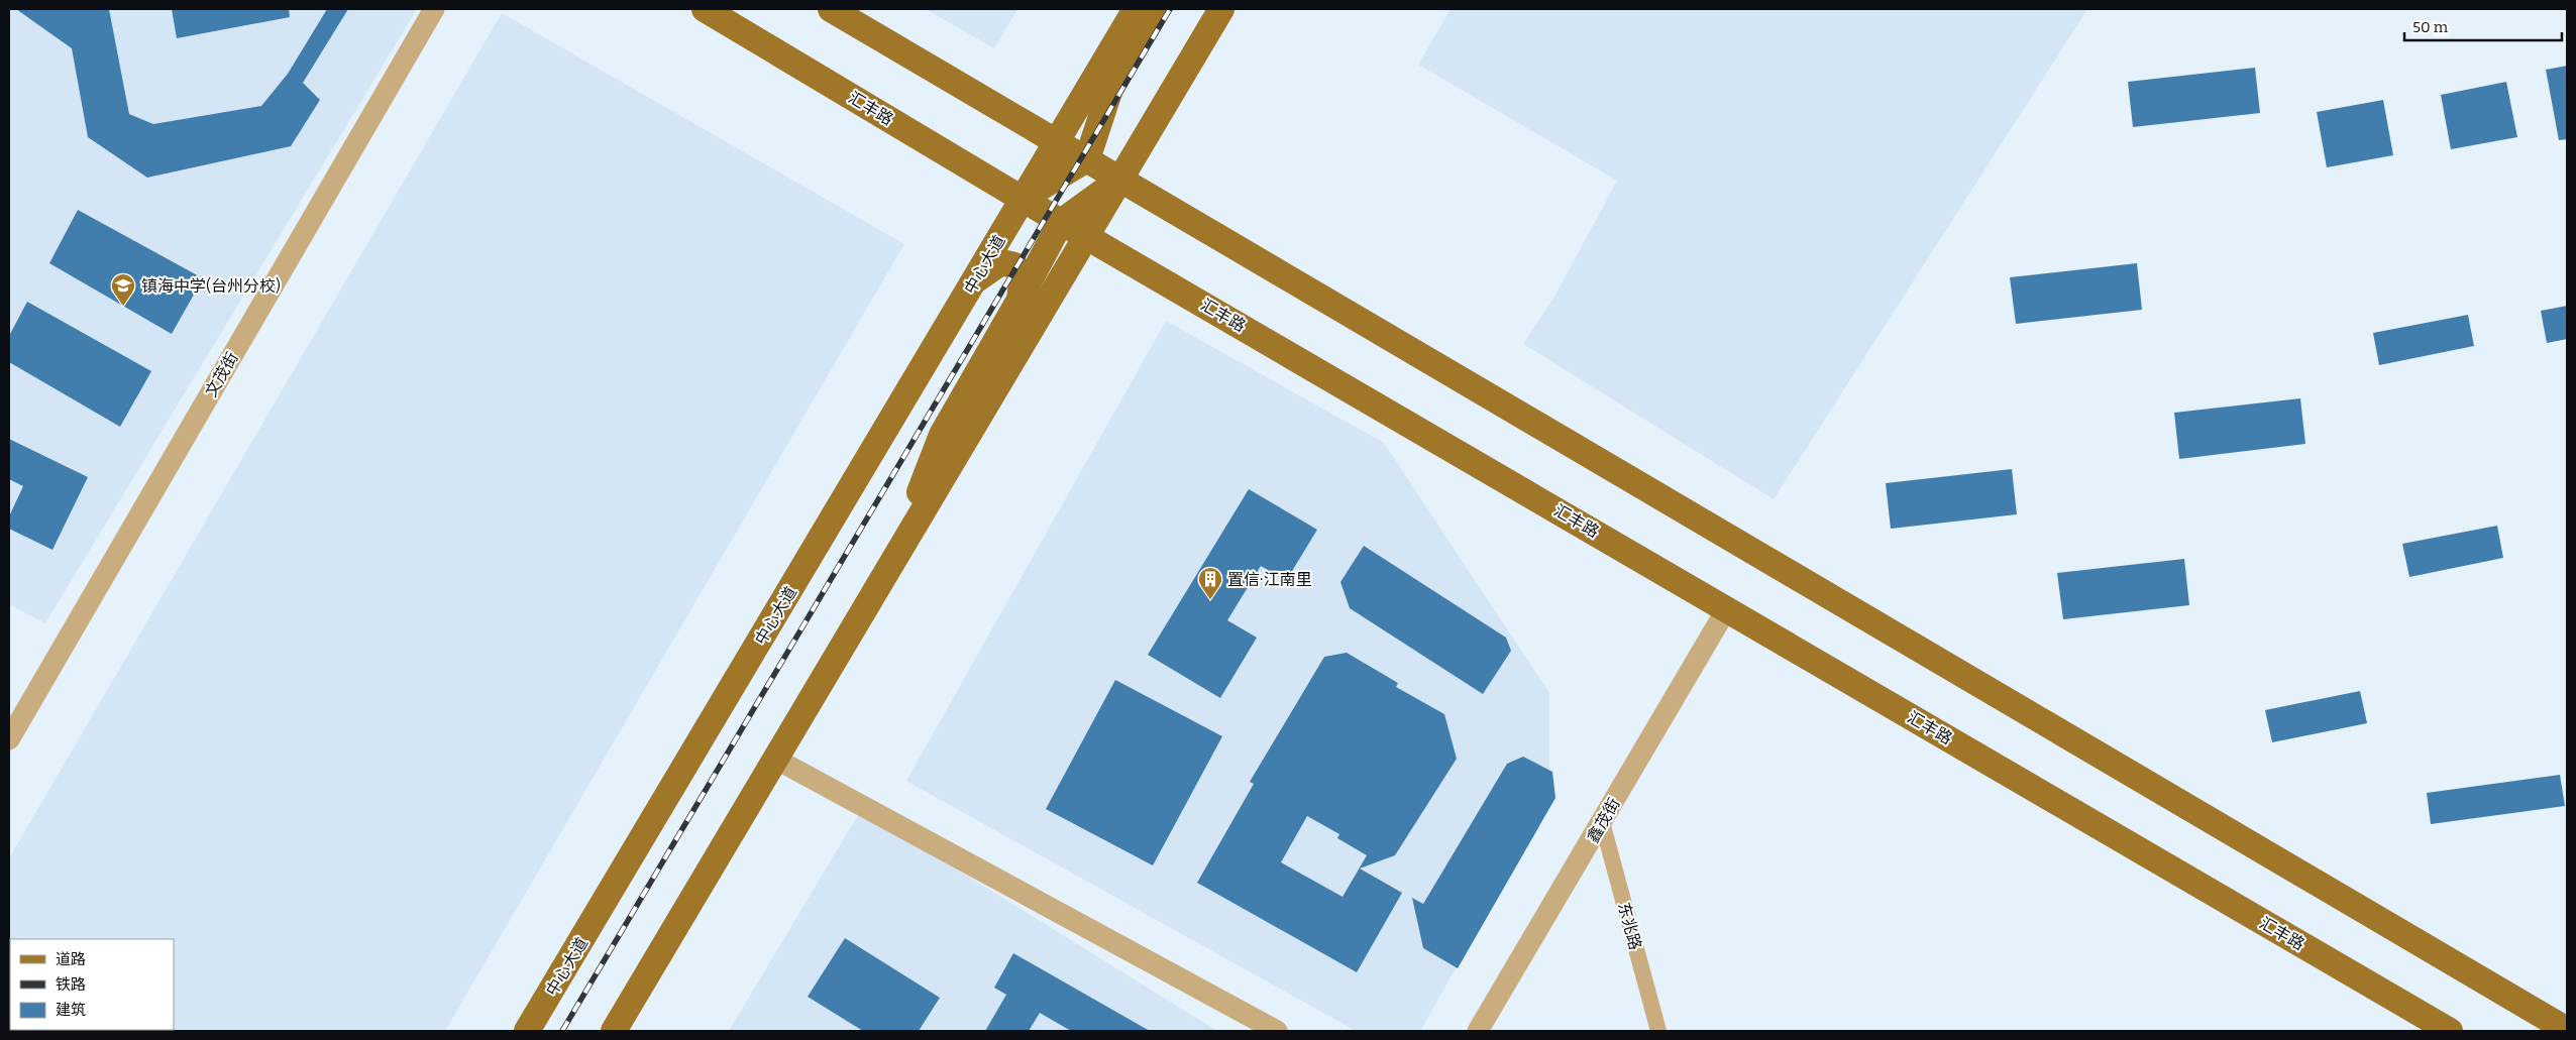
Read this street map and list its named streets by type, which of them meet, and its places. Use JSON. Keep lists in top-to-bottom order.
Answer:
{
  "streets": {
    "main road": ["汇丰路", "中心大道"],
    "street": ["文茂街", "鑫茂街", "东兆路"]
  },
  "crossings": [
    ["汇丰路", "中心大道"],
    ["汇丰路", "鑫茂街"],
    ["鑫茂街", "东兆路"]
  ],
  "places": {
    "school or university": ["镇海中学(台州分校)"],
    "building": ["置信·江南里"]
  },
  "legend": ["道路", "铁路", "建筑"],
  "scale_bar": "50 m"
}
